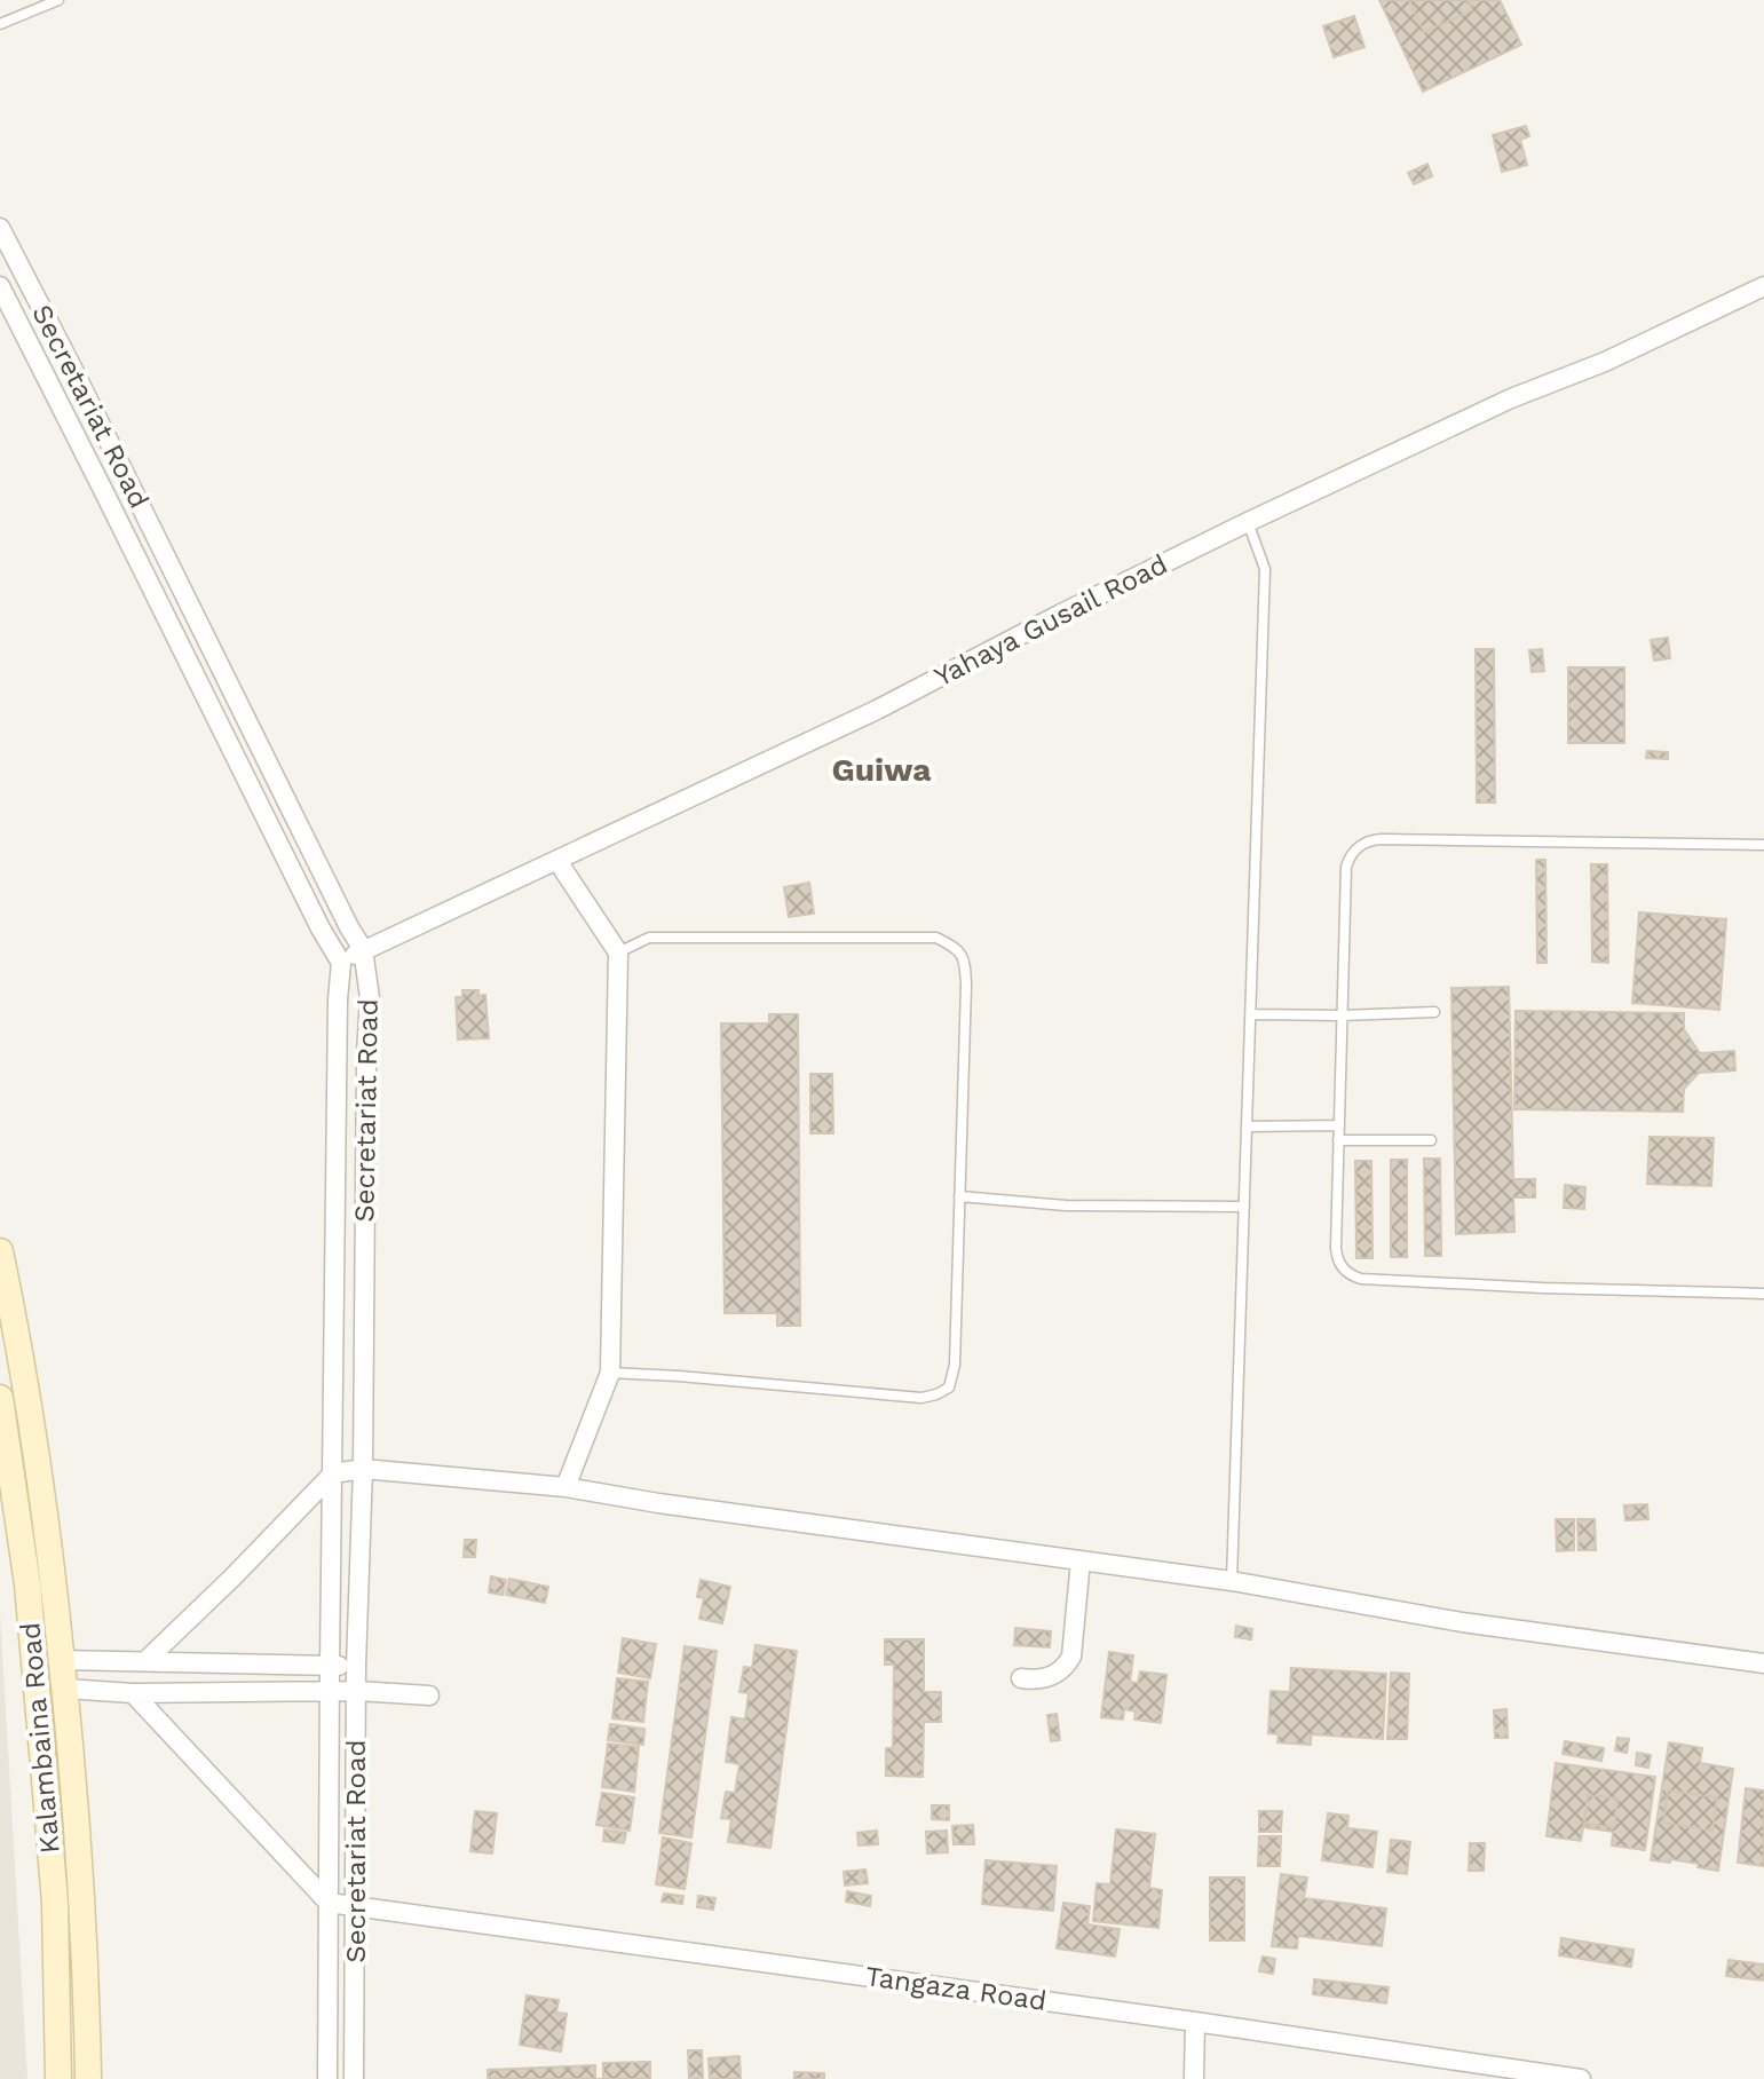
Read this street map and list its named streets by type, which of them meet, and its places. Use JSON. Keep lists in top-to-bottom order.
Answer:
{
  "streets": {
    "main road": ["Kalambaina Road"],
    "street": ["Secretariat Road", "Yahaya Gusail Road", "Tangaza Road"]
  },
  "crossings": [
    ["Secretariat Road", "Yahaya Gusail Road"],
    ["Secretariat Road", "Tangaza Road"]
  ],
  "districts": ["Guiwa"]
}
